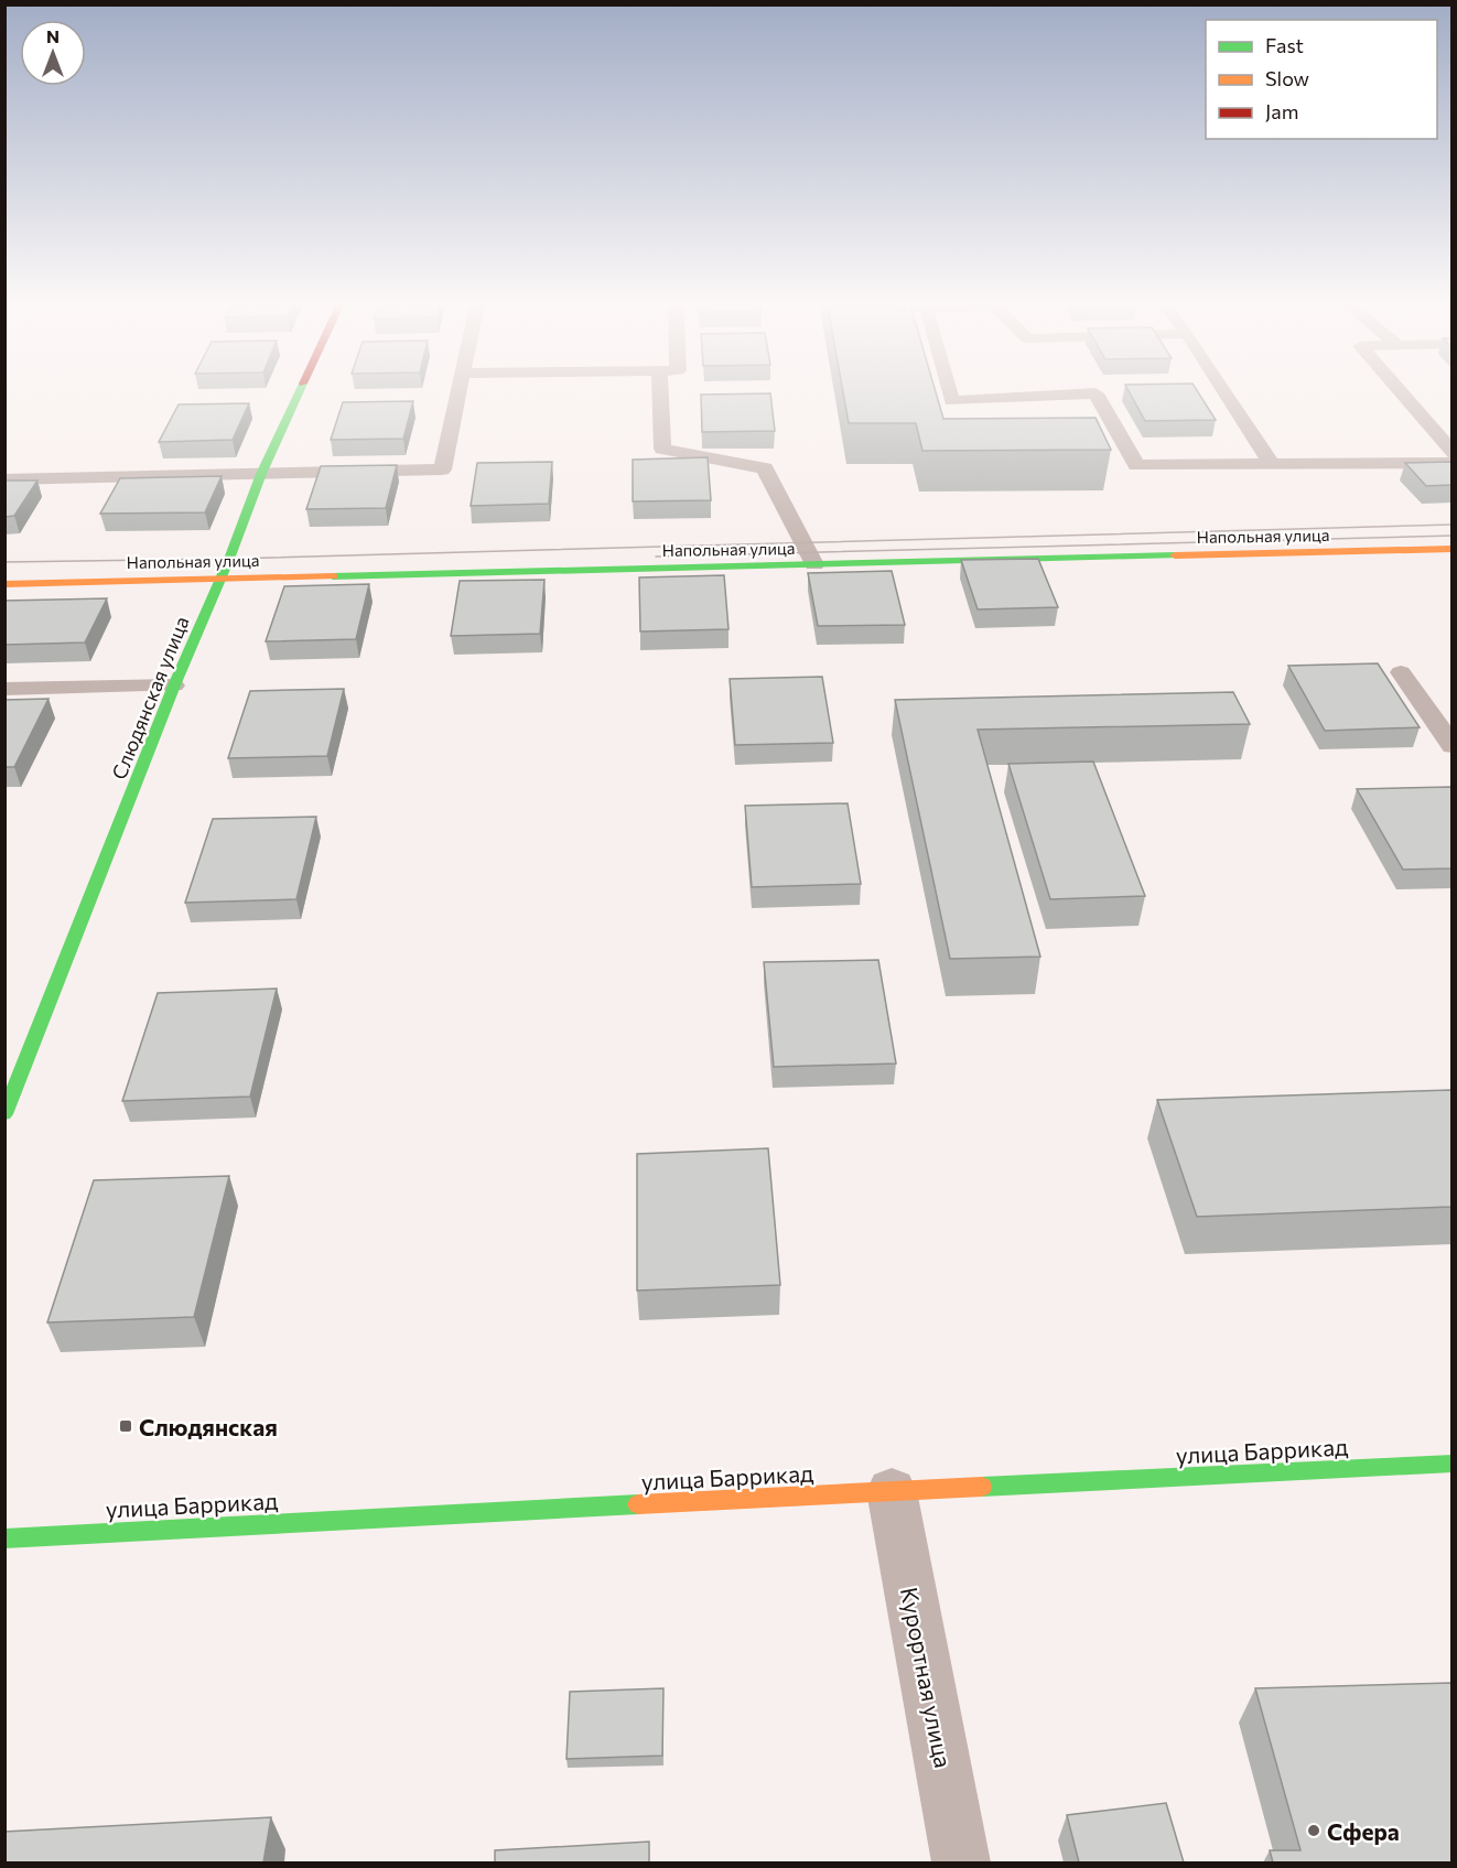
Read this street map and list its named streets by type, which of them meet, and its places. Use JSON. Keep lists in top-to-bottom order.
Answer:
{
  "streets": {
    "street": [
      "Напольная улица",
      "Слюдянская улица",
      "улица Баррикад",
      "Курортная улица"
    ]
  },
  "crossings": [
    ["Напольная улица", "Слюдянская улица"],
    ["улица Баррикад", "Курортная улица"]
  ],
  "places": {
    "transit": ["Слюдянская"],
    "other": ["Сфера"]
  },
  "legend": ["Fast", "Slow", "Jam"],
  "north": "top"
}
